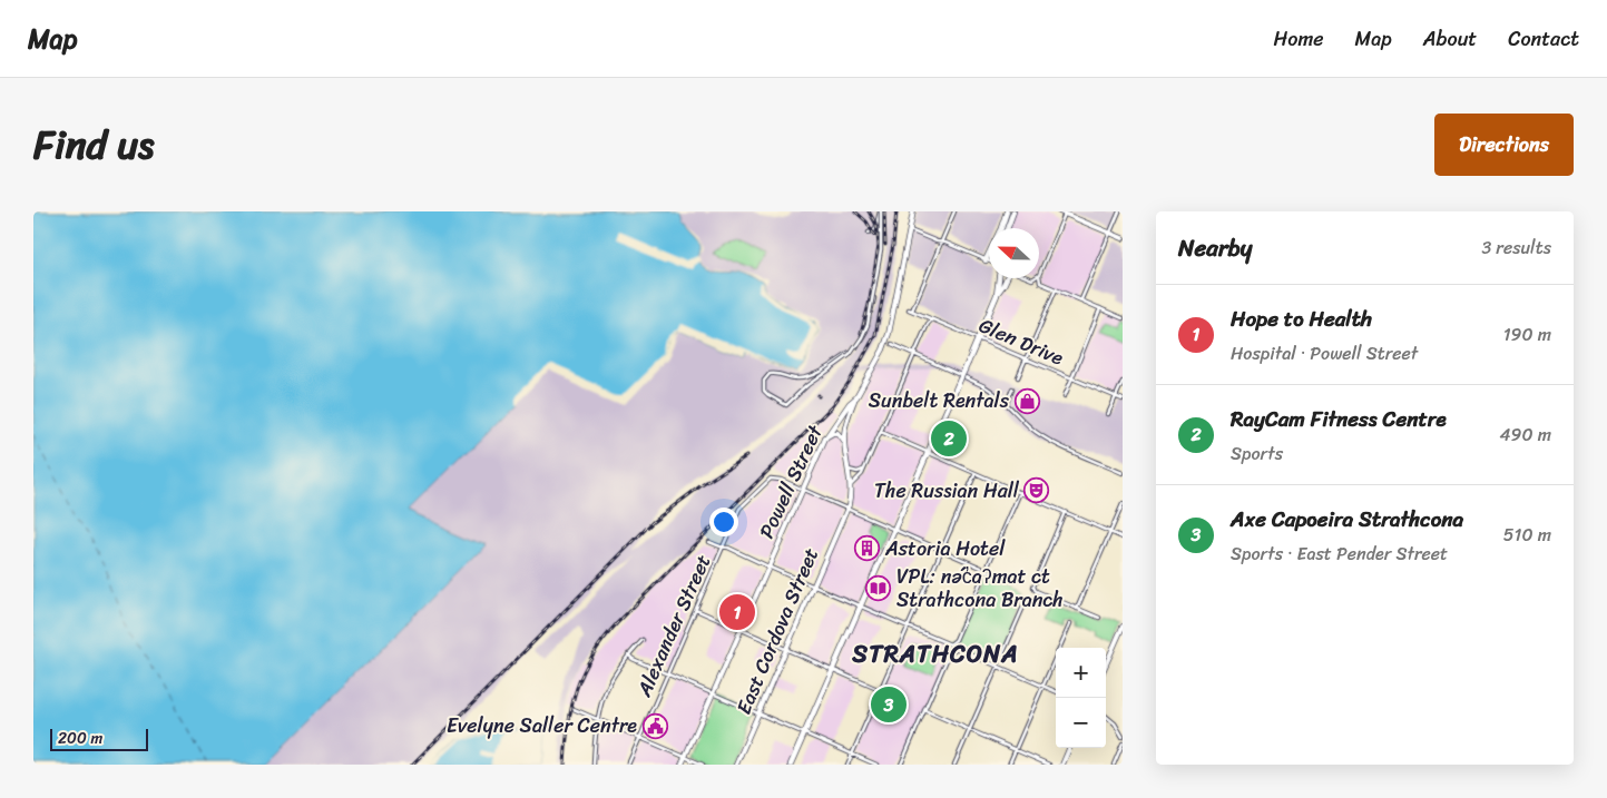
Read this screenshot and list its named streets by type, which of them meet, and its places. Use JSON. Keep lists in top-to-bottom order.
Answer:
{
  "streets": {
    "main road": ["Powell Street", "East Cordova Street"],
    "street": ["Glen Drive", "Alexander Street"]
  },
  "crossings": [
    ["Powell Street", "Alexander Street"],
    ["Powell Street", "East Cordova Street"]
  ],
  "districts": ["STRATHCONA"],
  "places": {
    "shop": ["Sunbelt Rentals"],
    "theatre": ["The Russian Hall"],
    "building": ["Astoria Hotel"],
    "library": ["VPL: nə́c̓aʔmat ct Strathcona Branch"],
    "public building": ["Evelyne Saller Centre"]
  },
  "scale_bar": "200 m",
  "north": "left",
  "page": {
    "header": "Map",
    "nav": [
      "Home",
      "Map",
      "About",
      "Contact"
    ],
    "title": "Find us",
    "buttons": "Directions",
    "heading": ["Nearby", "3 results"],
    "list": [
      {
        "mark": "1",
        "name": "Hope to Health",
        "note": "Hospital · Powell Street",
        "value": "190 m"
      },
      {
        "mark": "2",
        "name": "RayCam Fitness Centre",
        "note": "Sports",
        "value": "490 m"
      },
      {
        "mark": "3",
        "name": "Axe Capoeira Strathcona",
        "note": "Sports · East Pender Street",
        "value": "510 m"
      }
    ],
    "pins": ["2", "1", "3"],
    "map_buttons": ["+", "−"],
    "scale": "200 m"
  }
}
